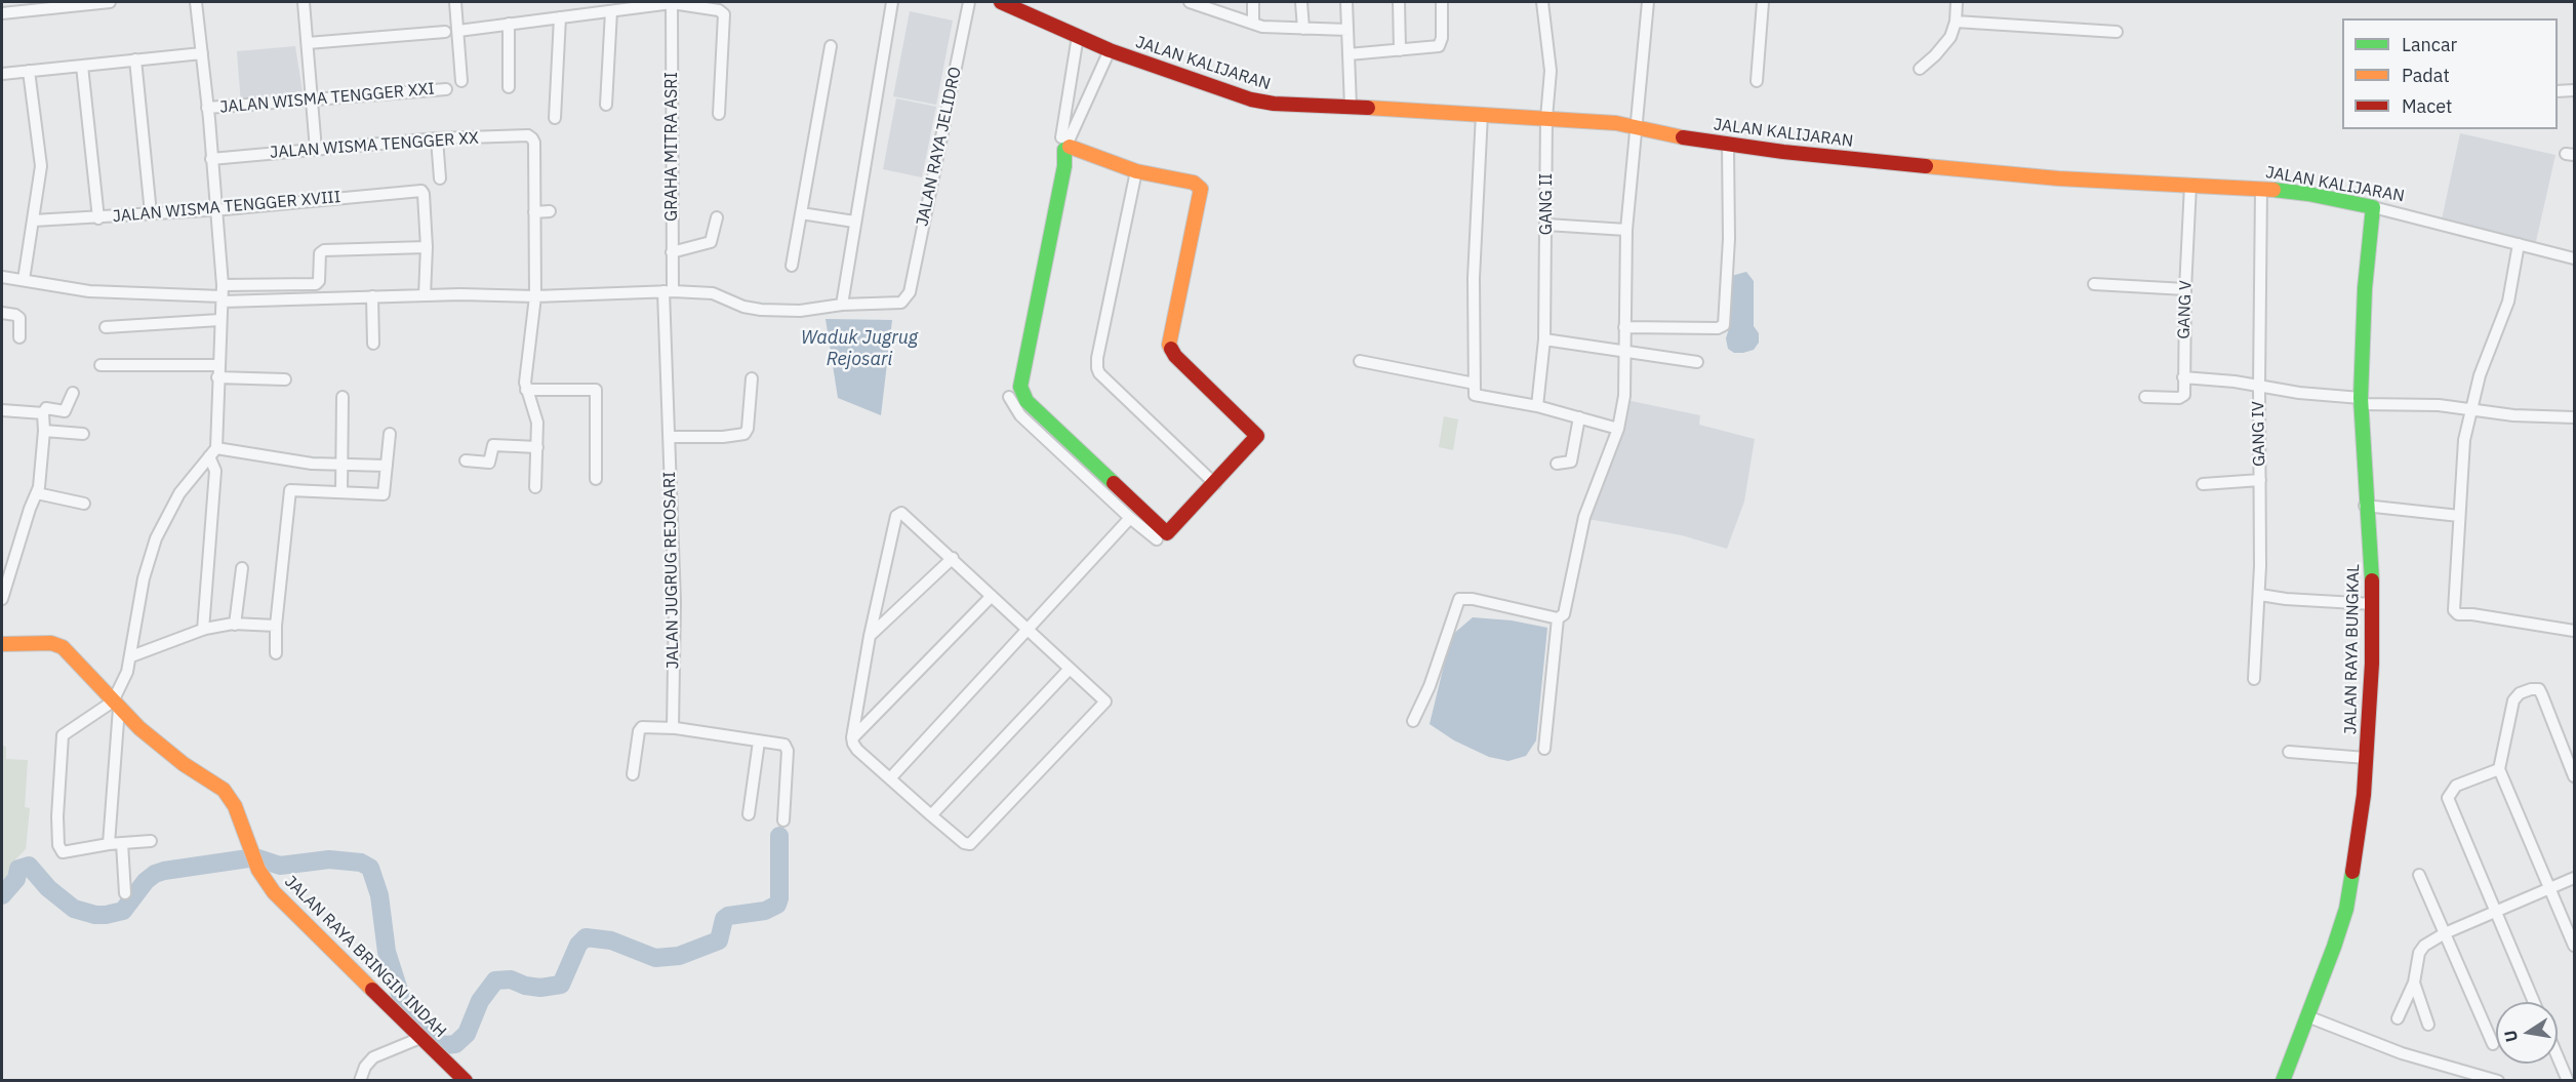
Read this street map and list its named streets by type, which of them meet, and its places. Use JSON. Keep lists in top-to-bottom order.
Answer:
{
  "streets": {
    "street": [
      "JALAN KALIJARAN",
      "JALAN WISMA TENGGER XXI",
      "JALAN WISMA TENGGER XX",
      "GRAHA MITRA ASRI",
      "JALAN RAYA JELIDRO",
      "GANG II",
      "JALAN WISMA TENGGER XVIII",
      "GANG V",
      "GANG IV",
      "JALAN JUGRUG REJOSARI",
      "JALAN RAYA BUNGKAL",
      "JALAN RAYA BRINGIN INDAH"
    ]
  },
  "crossings": [
    ["JALAN KALIJARAN", "GANG II"],
    ["JALAN KALIJARAN", "GANG V"],
    ["JALAN KALIJARAN", "GANG IV"],
    ["JALAN KALIJARAN", "JALAN RAYA BUNGKAL"],
    ["GRAHA MITRA ASRI", "JALAN JUGRUG REJOSARI"]
  ],
  "water": ["Waduk Jugrug Rejosari"],
  "legend": ["Lancar", "Padat", "Macet"],
  "north": "left"
}
